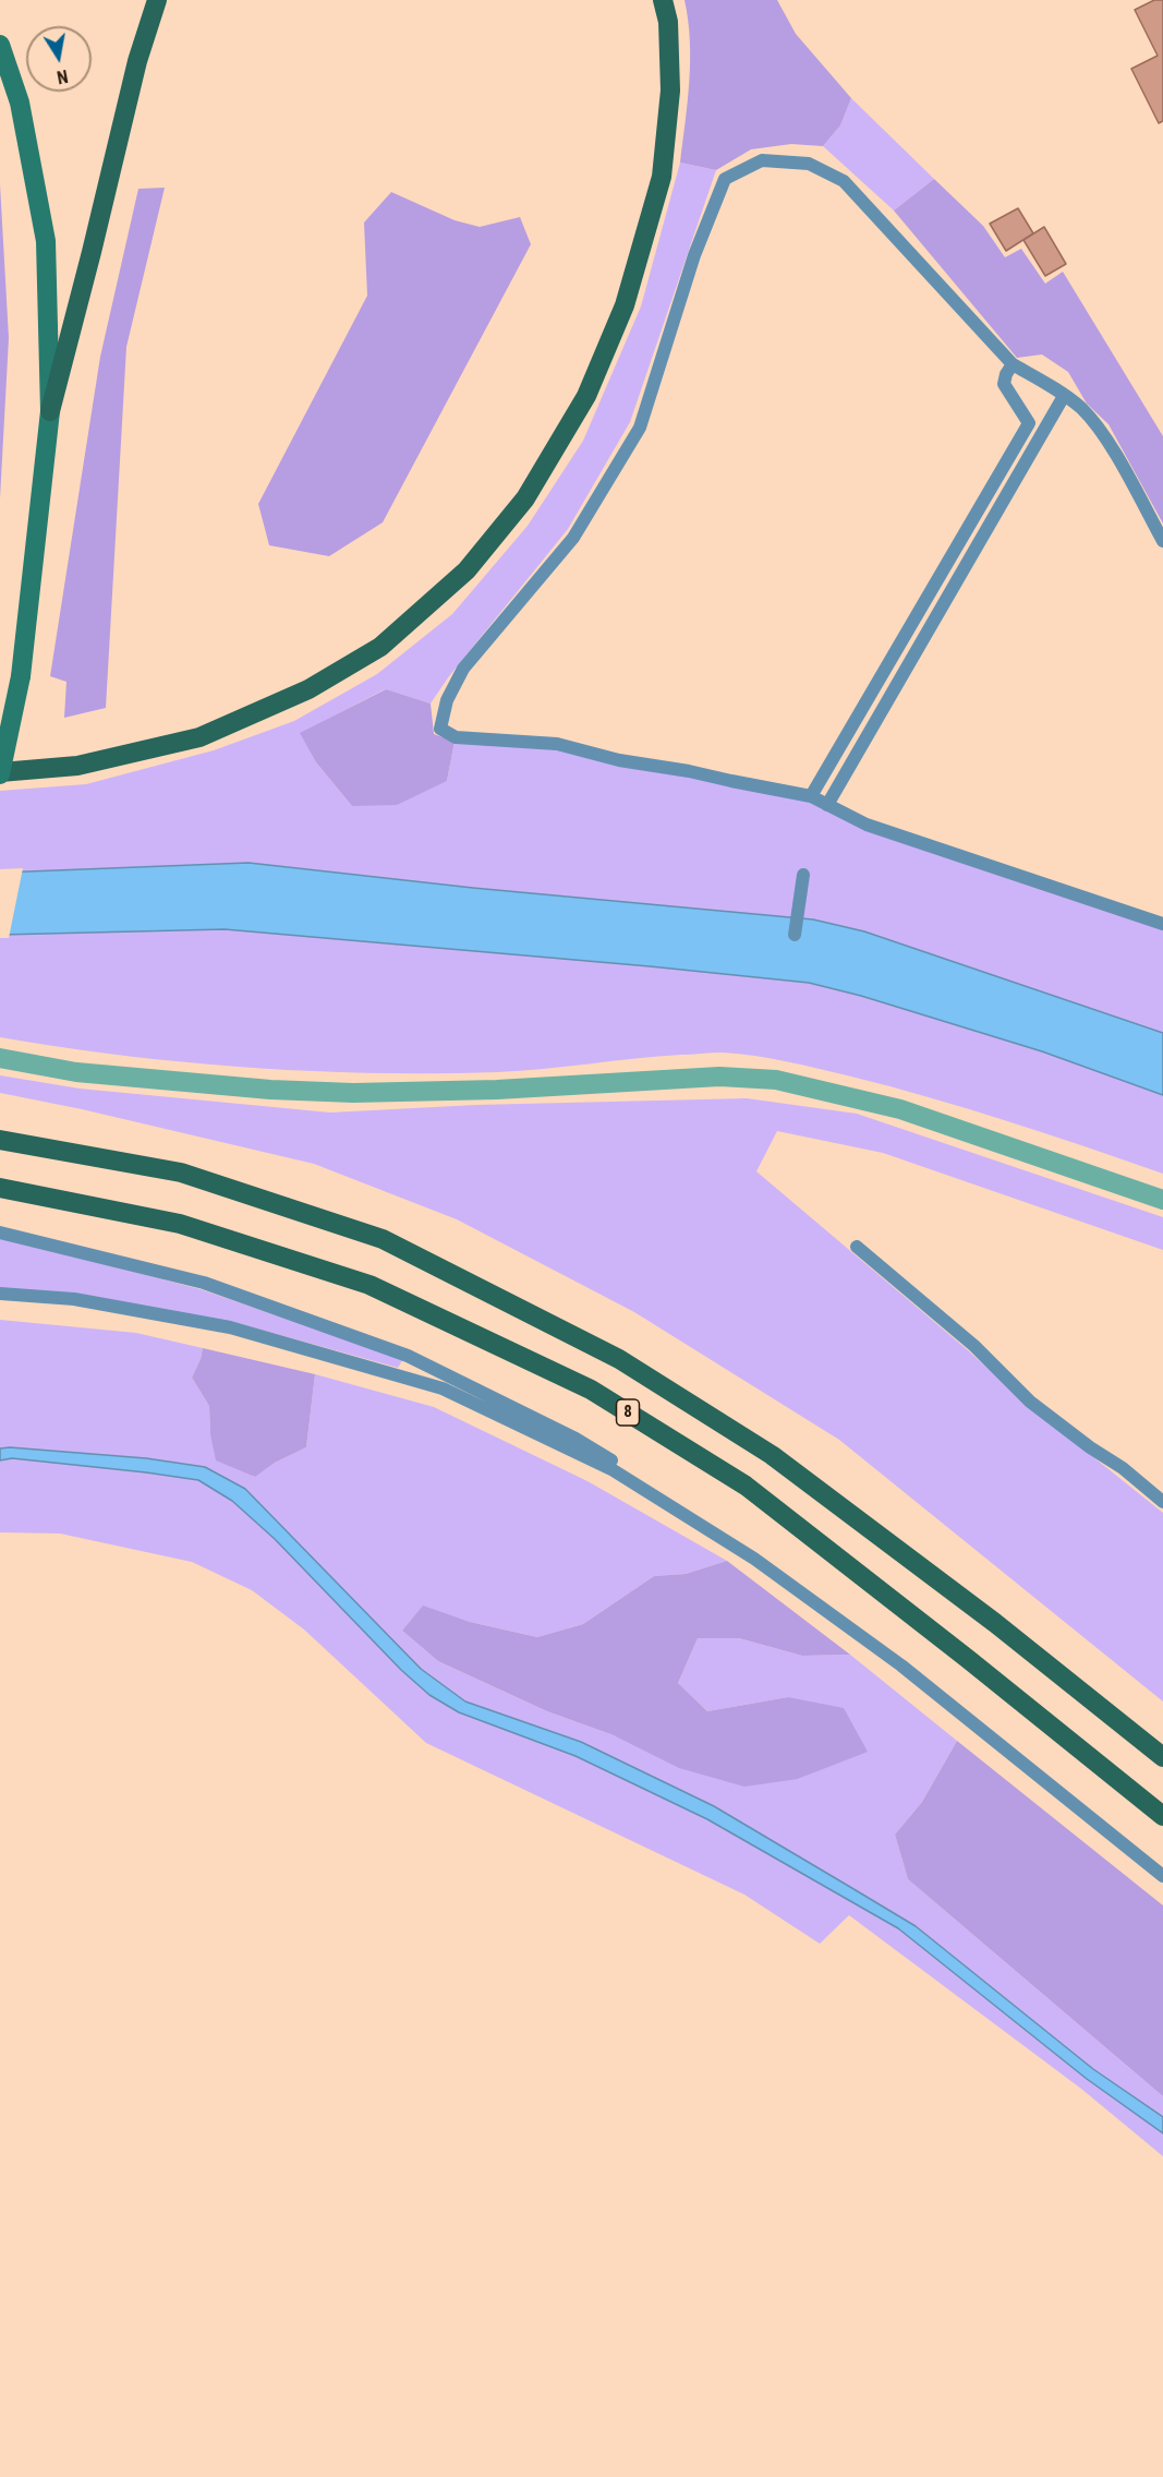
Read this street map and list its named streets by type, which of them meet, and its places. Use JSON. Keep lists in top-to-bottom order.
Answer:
{
  "streets": {
    "highway": ["8"]
  },
  "north": "bottom"
}
